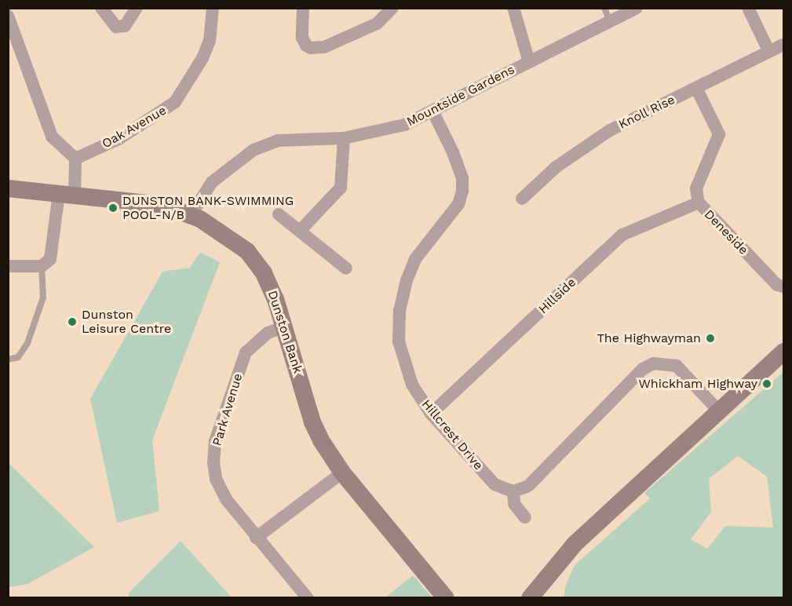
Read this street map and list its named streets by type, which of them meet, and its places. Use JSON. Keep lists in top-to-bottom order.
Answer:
{
  "streets": {
    "street": [
      "Mountside Gardens",
      "Knoll Rise",
      "Oak Avenue",
      "Deneside",
      "Hillside",
      "Dunston Bank",
      "Park Avenue",
      "Hillcrest Drive"
    ]
  },
  "crossings": [
    ["Mountside Gardens", "Dunston Bank"],
    ["Mountside Gardens", "Hillcrest Drive"],
    ["Knoll Rise", "Deneside"],
    ["Deneside", "Hillside"],
    ["Hillside", "Hillcrest Drive"],
    ["Dunston Bank", "Park Avenue"]
  ],
  "places": [
    "DUNSTON BANK-SWIMMING POOL-N/B",
    "Dunston Leisure Centre",
    "The Highwayman",
    "Whickham Highway"
  ]
}
